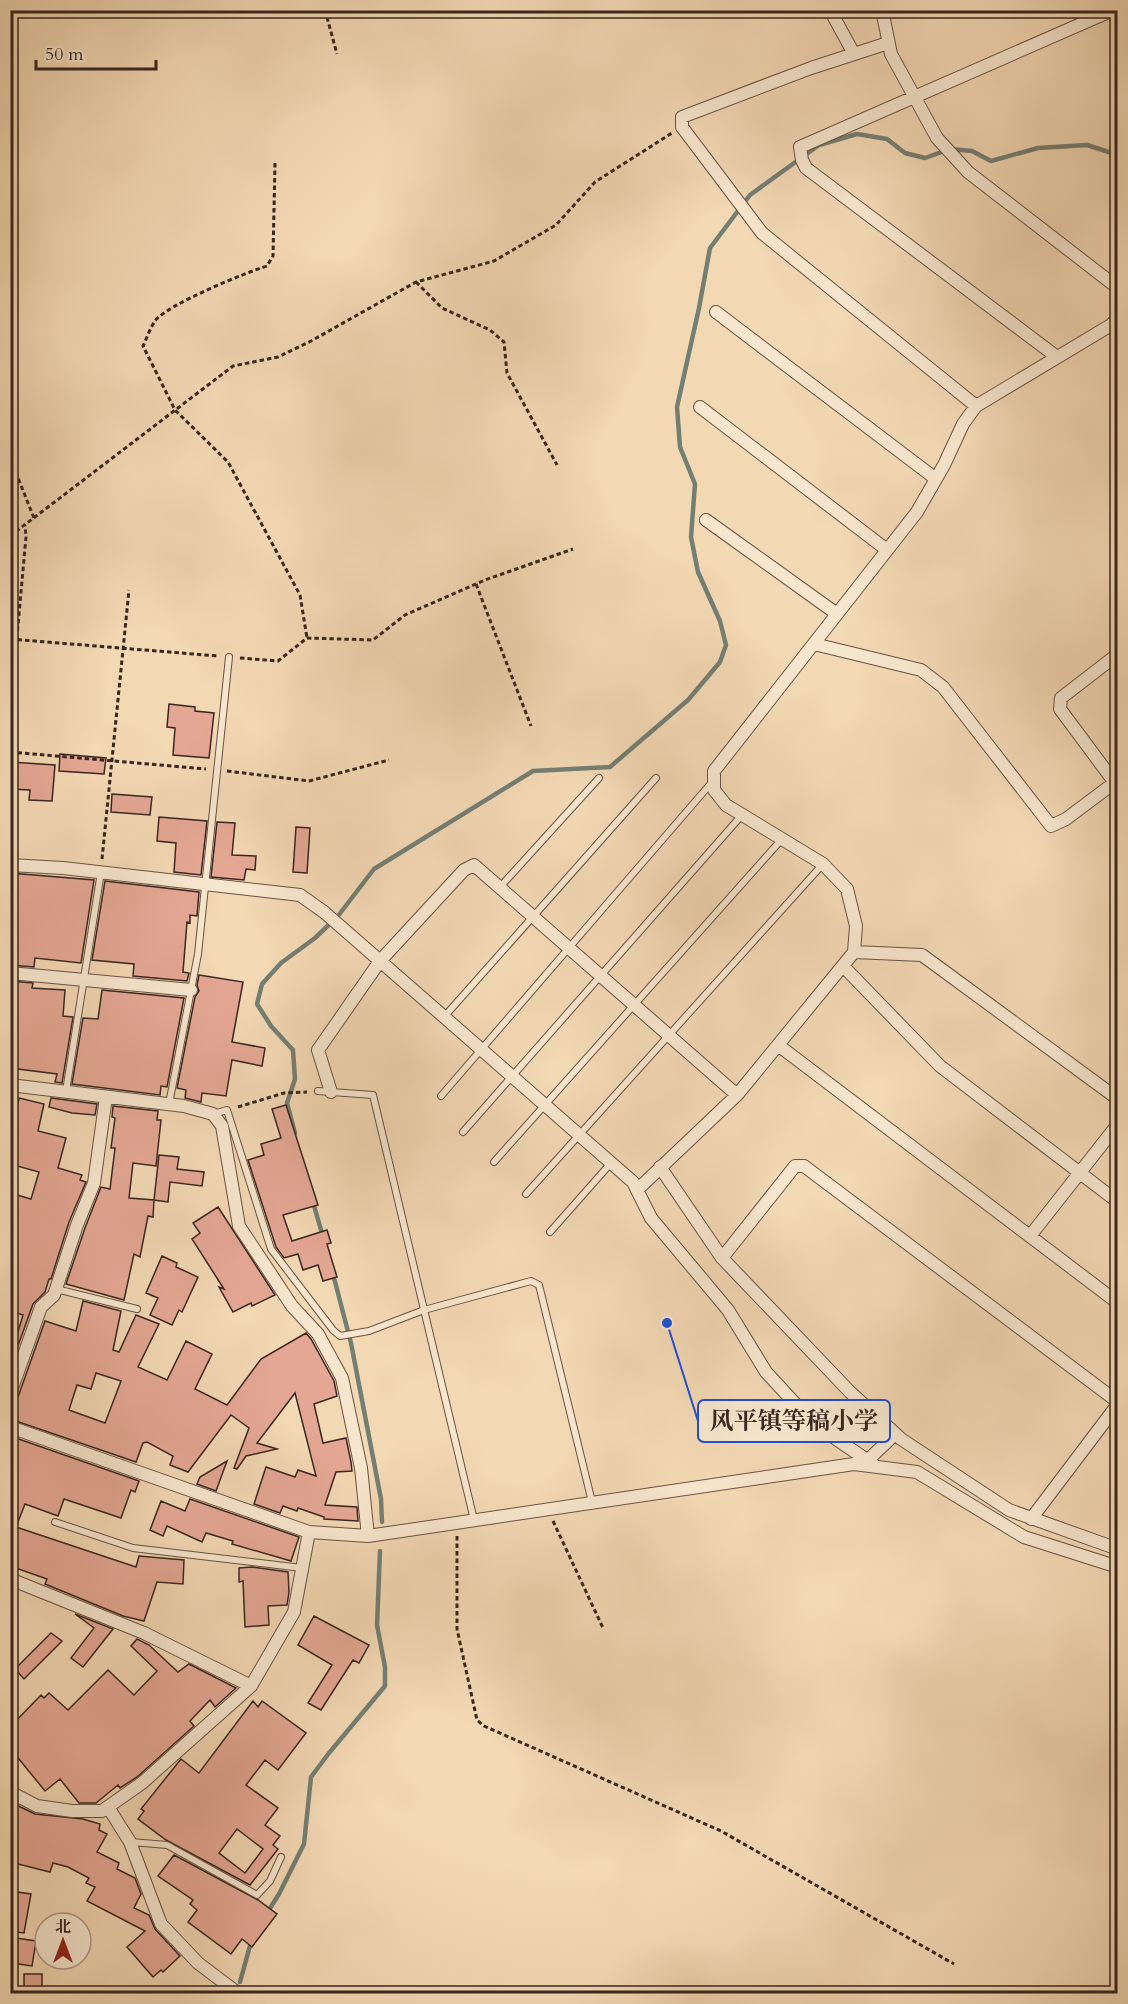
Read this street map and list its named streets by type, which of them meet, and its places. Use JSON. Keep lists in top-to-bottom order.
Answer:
{
  "places": ["风平镇等稿小学"],
  "scale_bar": "50 m",
  "north": "top"
}
